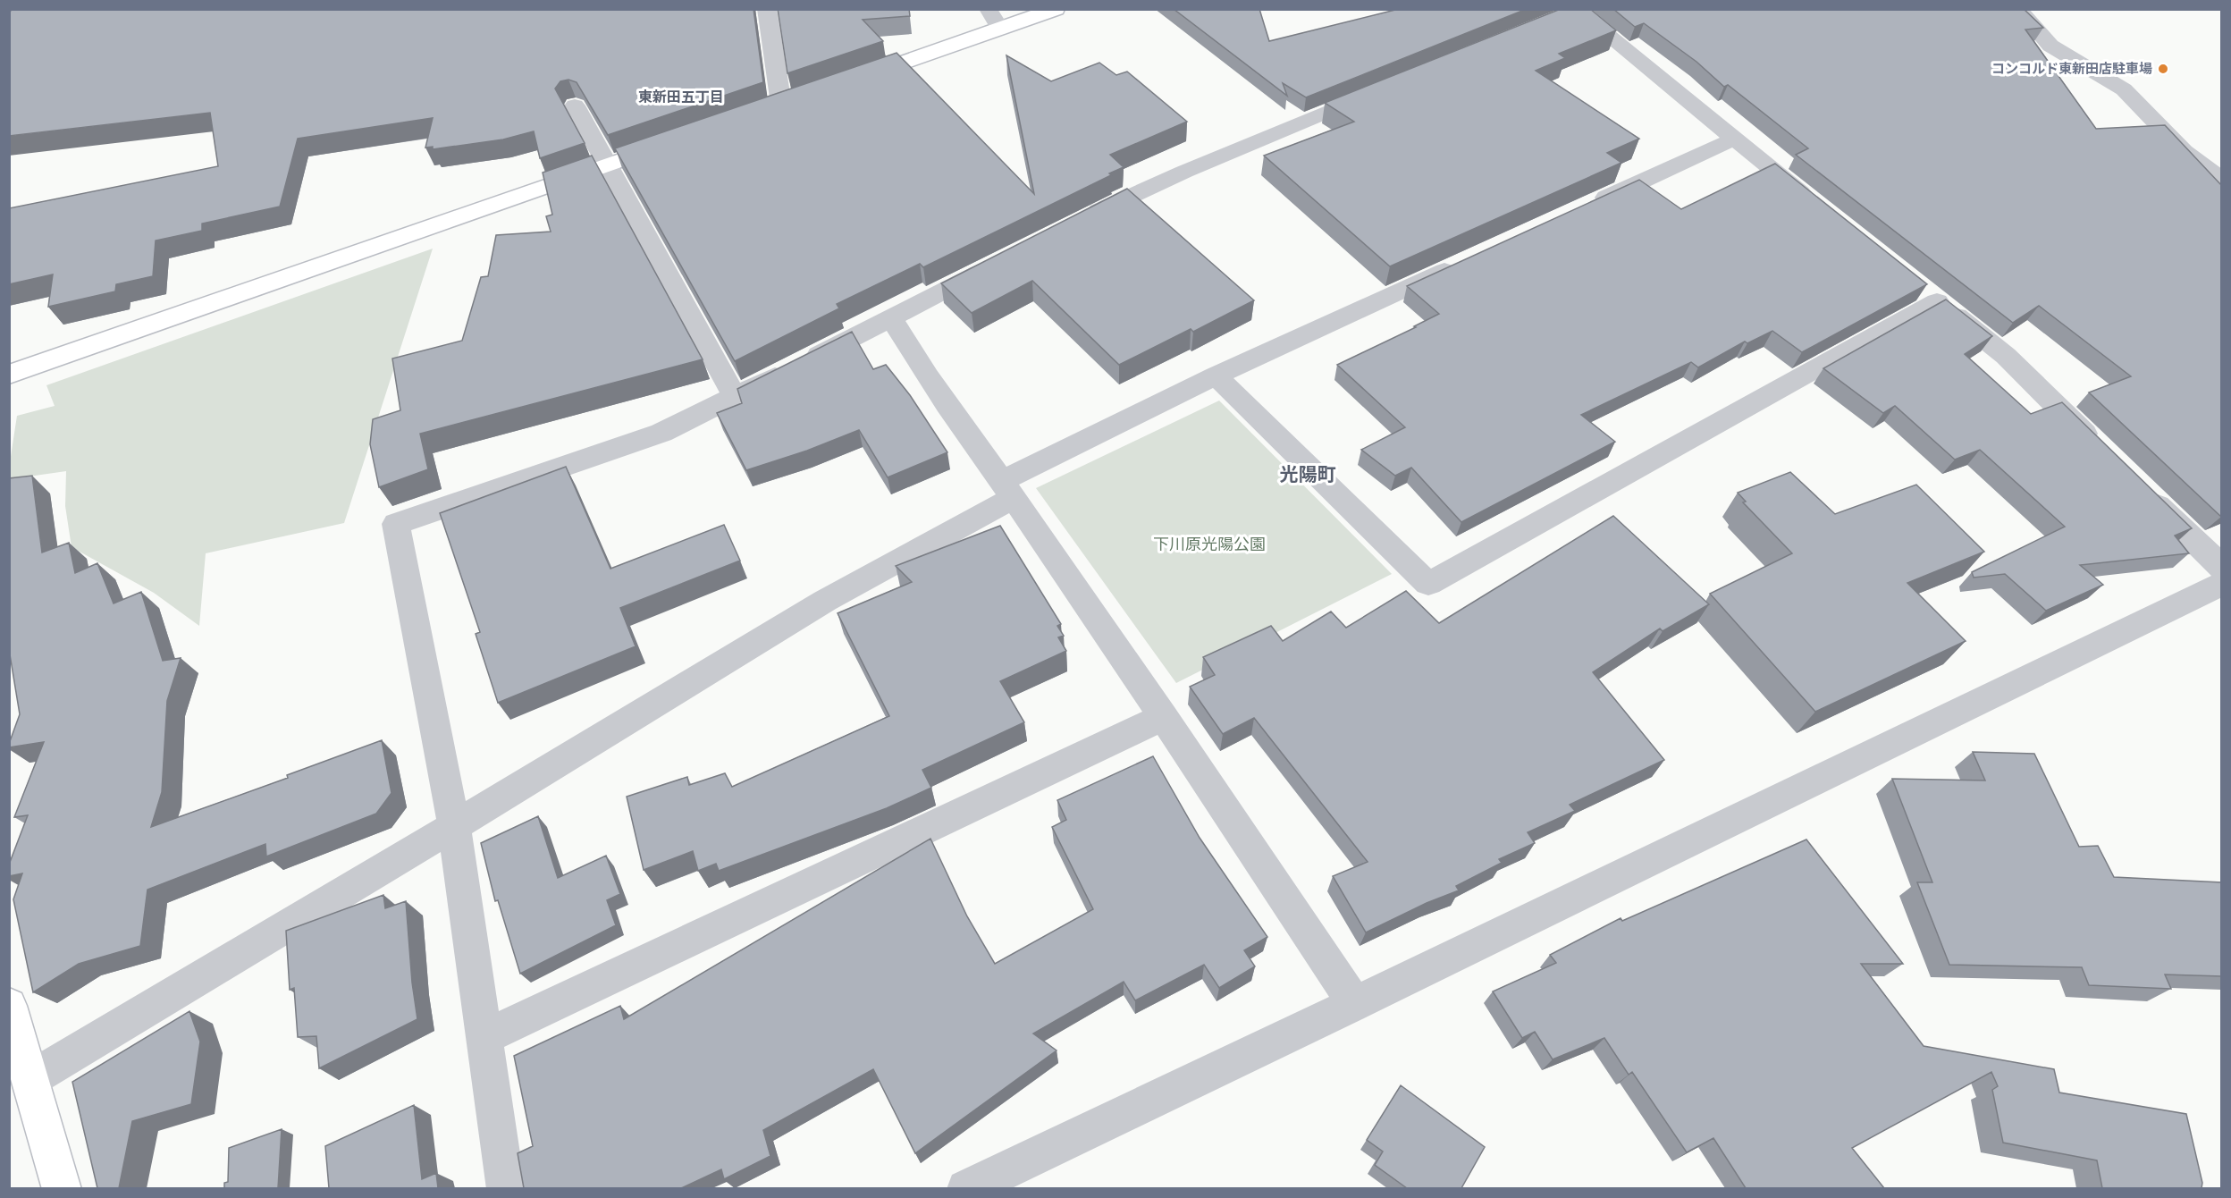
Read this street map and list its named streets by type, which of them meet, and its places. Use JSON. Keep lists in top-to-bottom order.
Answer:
{
  "districts": ["東新田五丁目", "光陽町"],
  "parks": ["下川原光陽公園"],
  "places": ["コンコルド東新田店駐車場"]
}
